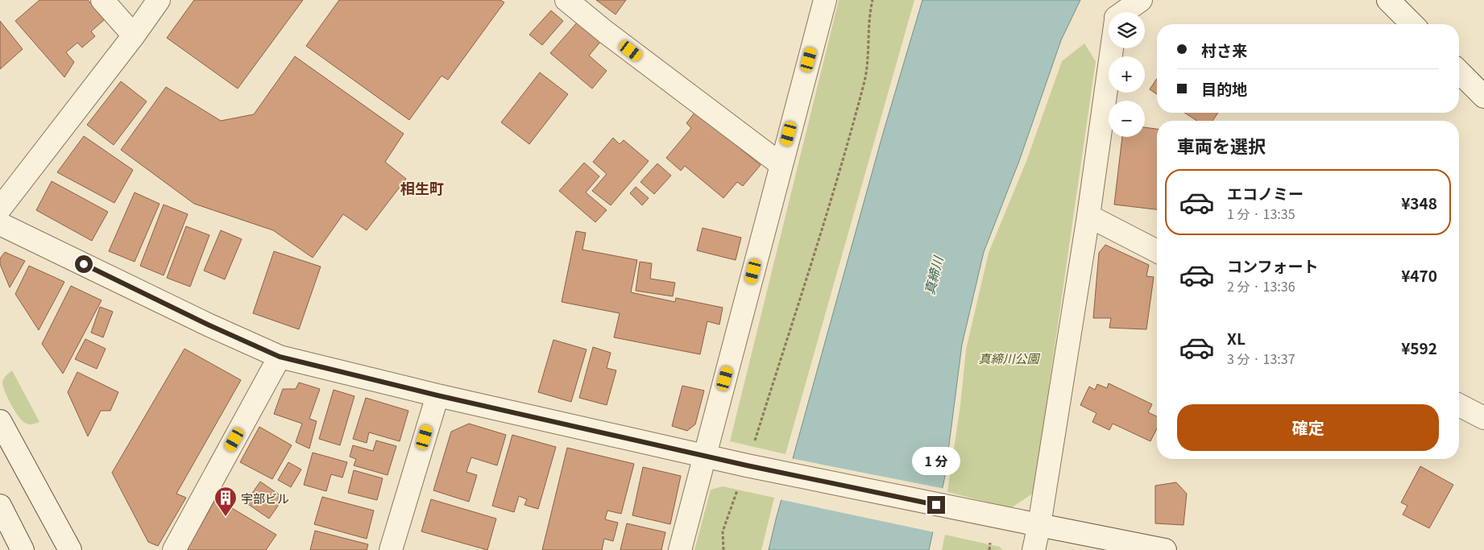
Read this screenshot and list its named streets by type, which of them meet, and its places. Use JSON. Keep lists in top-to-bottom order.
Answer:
{
  "districts": ["相生町"],
  "water": ["真締川"],
  "parks": ["真締川公園"],
  "places": {
    "building": ["宇部ビル"]
  },
  "page": {
    "map_buttons": ["+", "−"],
    "banner": ["村さ来", "目的地"],
    "heading": "車両を選択",
    "list": [
      {
        "name": "エコノミー",
        "note": "1 分 · 13:35",
        "value": "¥348"
      },
      {
        "name": "コンフォート",
        "note": "2 分 · 13:36",
        "value": "¥470"
      },
      {
        "name": "XL",
        "note": "3 分 · 13:37",
        "value": "¥592"
      }
    ],
    "buttons": "確定",
    "bubble": "1 分"
  }
}
